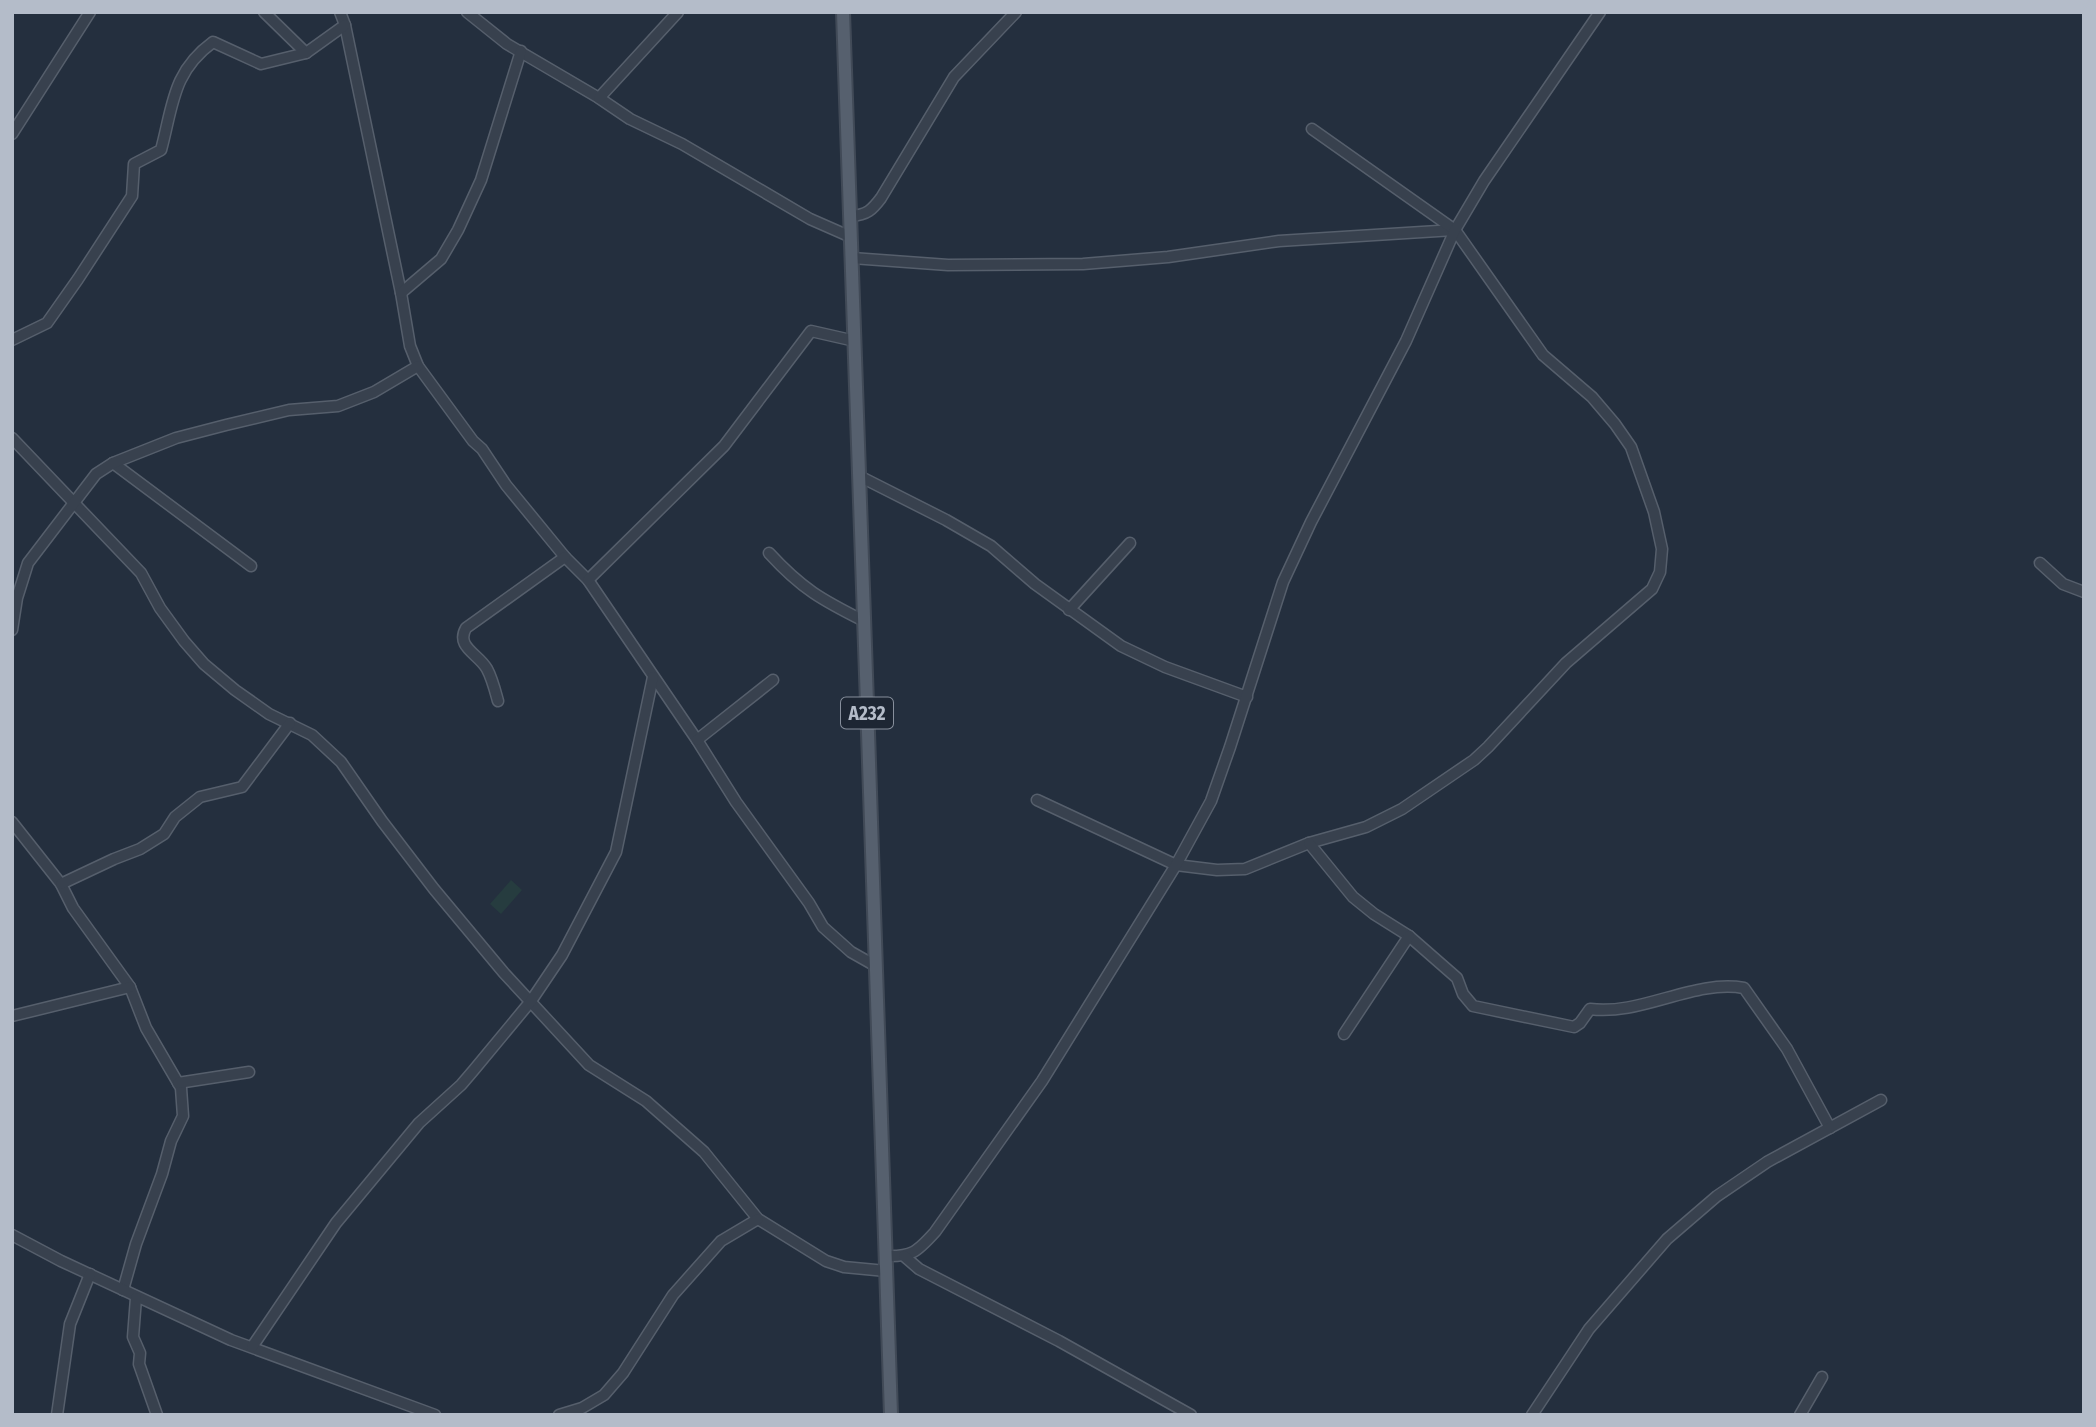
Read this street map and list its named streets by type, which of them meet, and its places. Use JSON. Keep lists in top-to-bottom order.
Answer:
{
  "streets": {
    "main road": ["A232"]
  }
}
